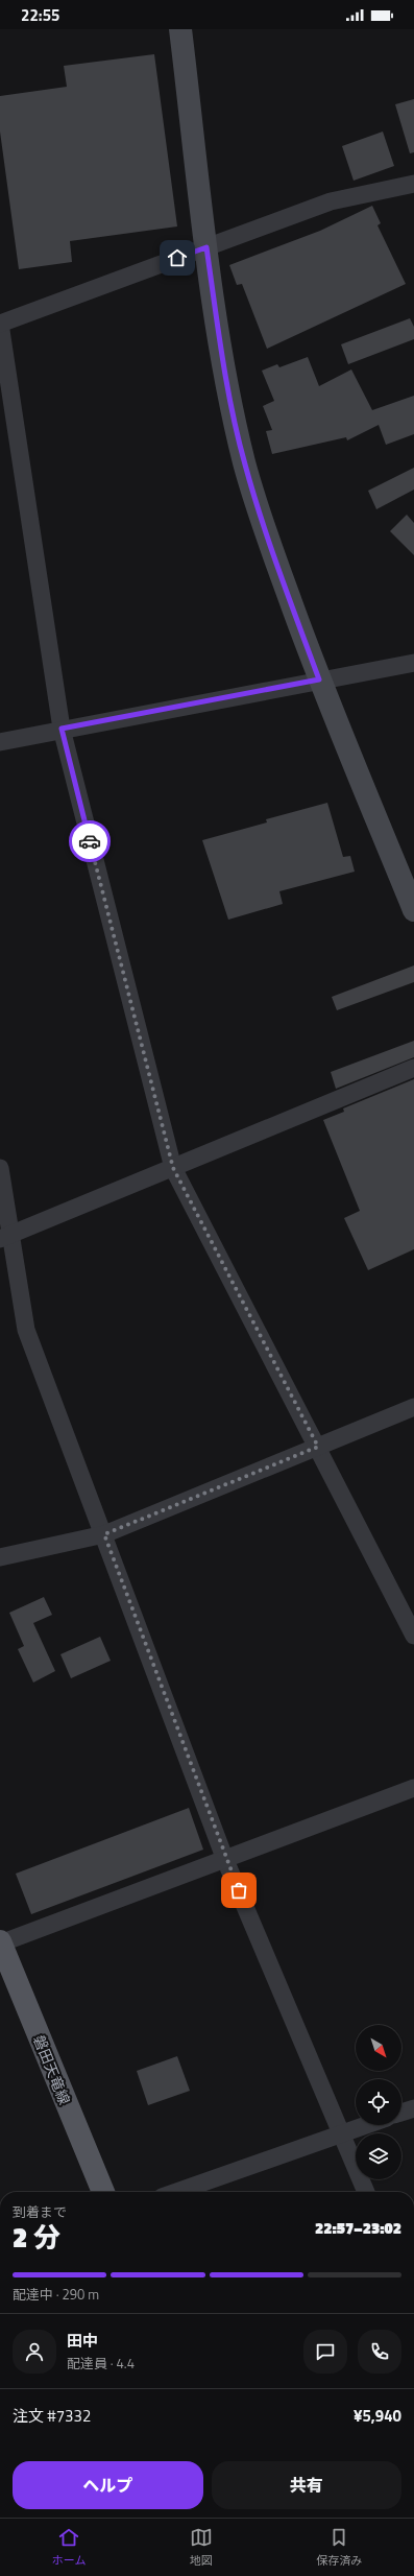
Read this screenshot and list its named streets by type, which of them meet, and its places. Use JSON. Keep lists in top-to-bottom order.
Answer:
{
  "streets": {
    "main road": ["磐田天竜線"]
  },
  "north": "bottom right",
  "page": {
    "status": "22:55",
    "heading": ["2 分", "到着まで", "22:57–23:02"],
    "panel": [
      "田中",
      "配達員 · 4.4",
      "注文 #7332",
      "¥5,940"
    ],
    "bar": "配達中 · 290 m",
    "buttons": ["ヘルプ", "共有"],
    "tabs": ["ホーム", "地図", "保存済み"]
  }
}
